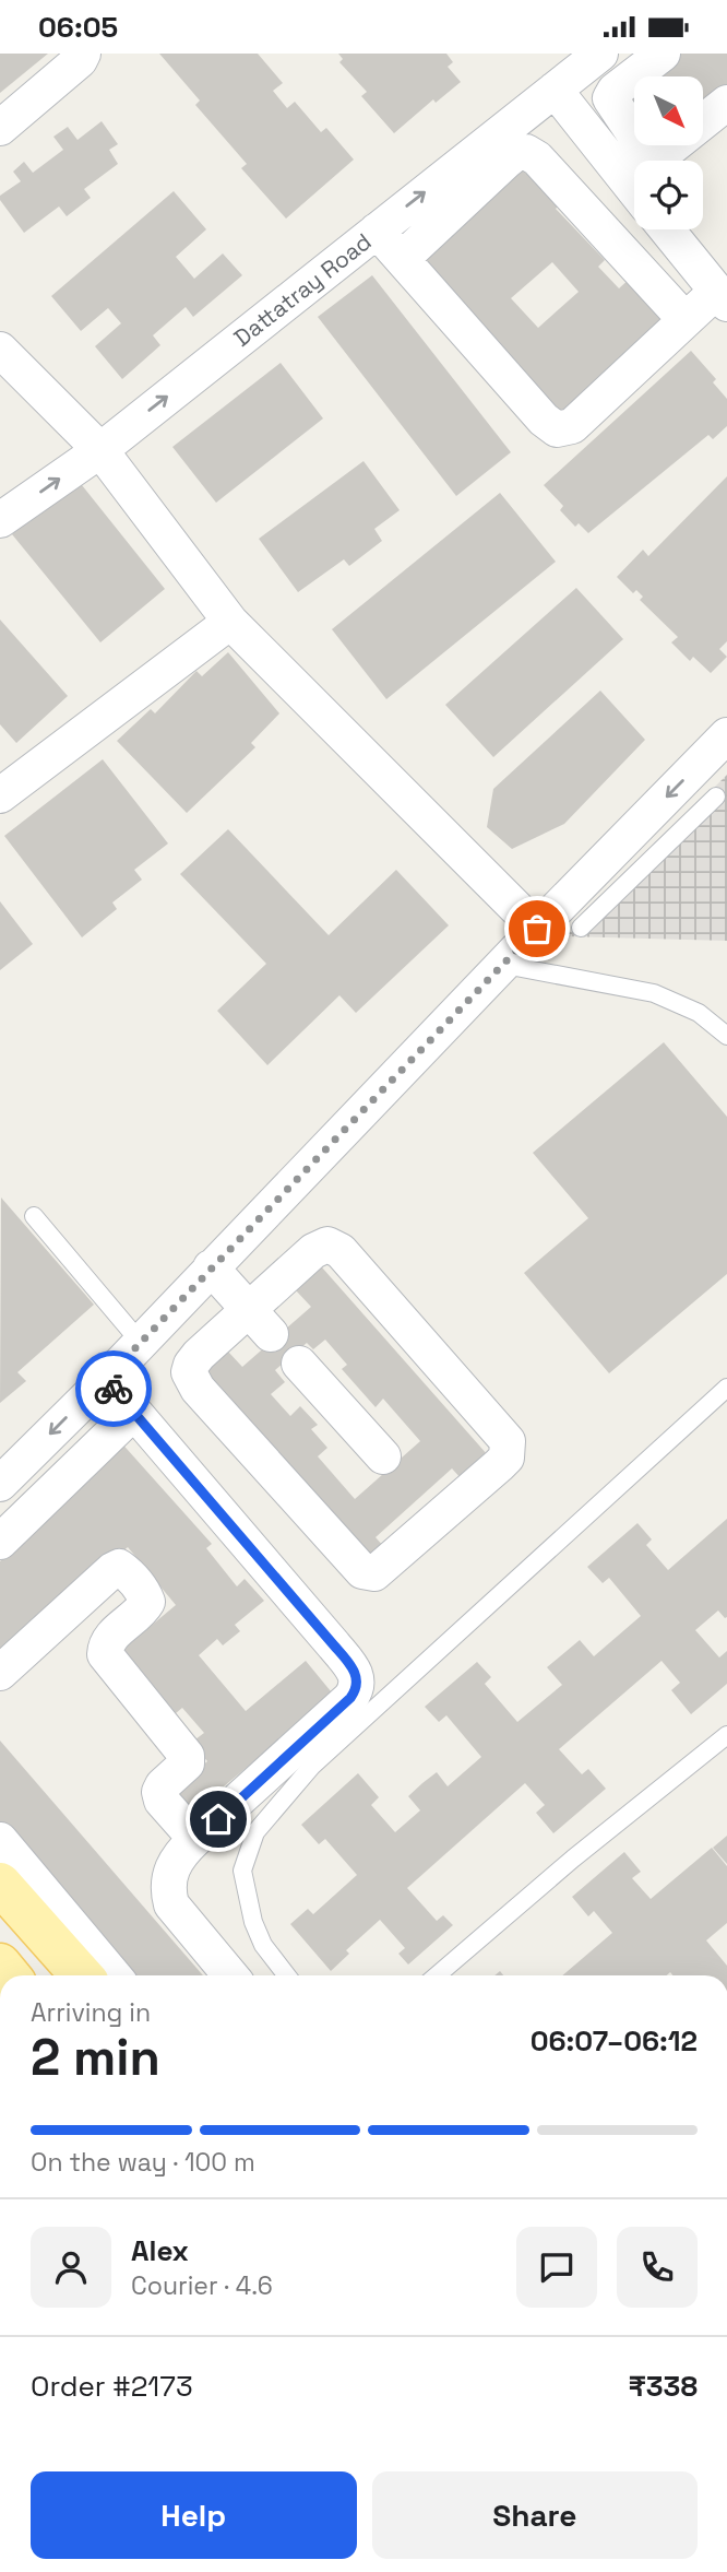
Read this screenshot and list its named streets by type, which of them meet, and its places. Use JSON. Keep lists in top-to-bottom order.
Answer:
{
  "streets": {
    "street": ["Dattatray Road"]
  },
  "one_way": ["Dattatray Road"],
  "north": "bottom right",
  "page": {
    "status": "06:05",
    "heading": ["2 min", "Arriving in", "06:07–06:12"],
    "panel": [
      "Alex",
      "Courier · 4.6",
      "Order #2173",
      "₹338"
    ],
    "bar": "On the way · 100 m",
    "buttons": ["Help", "Share"]
  }
}
